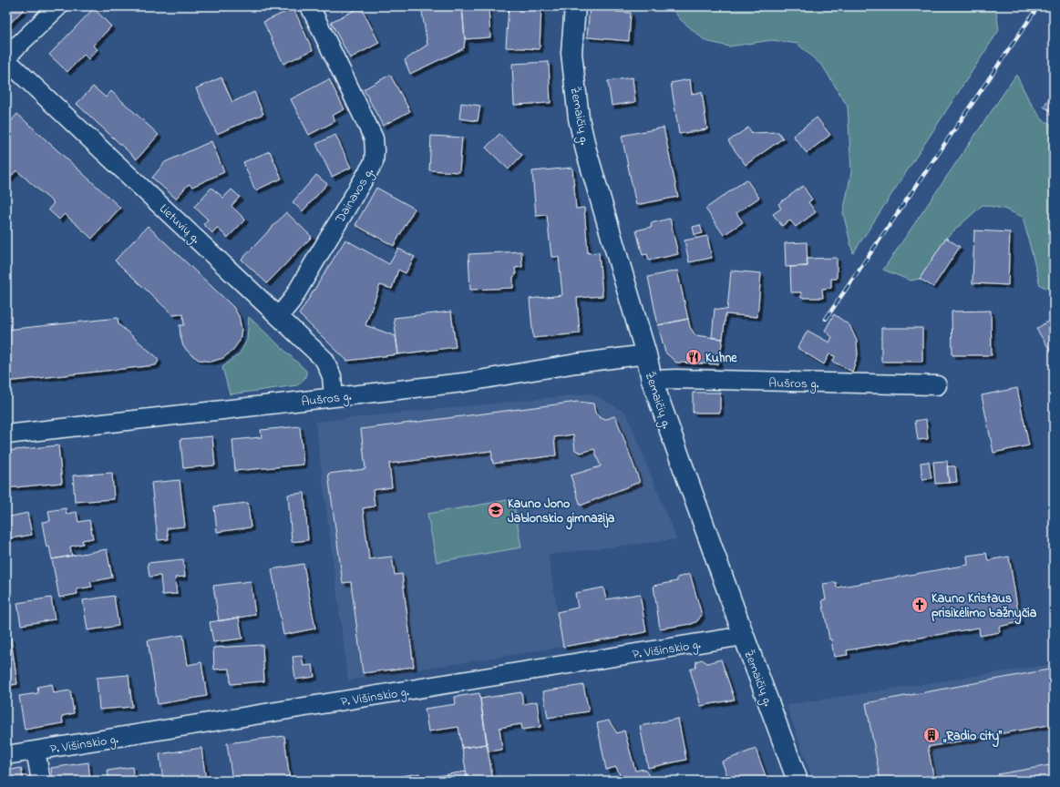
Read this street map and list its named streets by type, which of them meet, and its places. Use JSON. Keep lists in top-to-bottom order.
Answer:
{
  "streets": {
    "street": [
      "Žemaičių g.",
      "Dainavos g.",
      "Lietuvių g.",
      "Aušros g.",
      "P. Višinskio g."
    ]
  },
  "crossings": [
    ["Žemaičių g.", "Aušros g."],
    ["Žemaičių g.", "P. Višinskio g."],
    ["Dainavos g.", "Lietuvių g."],
    ["Lietuvių g.", "Aušros g."]
  ],
  "places": {
    "restaurant": ["Kuhne"],
    "school or university": ["Kauno Jono Jablonskio gimnazija"],
    "church": ["Kauno Kristaus prisikėlimo bažnyčia"],
    "building": ["„Radio city“"]
  }
}
